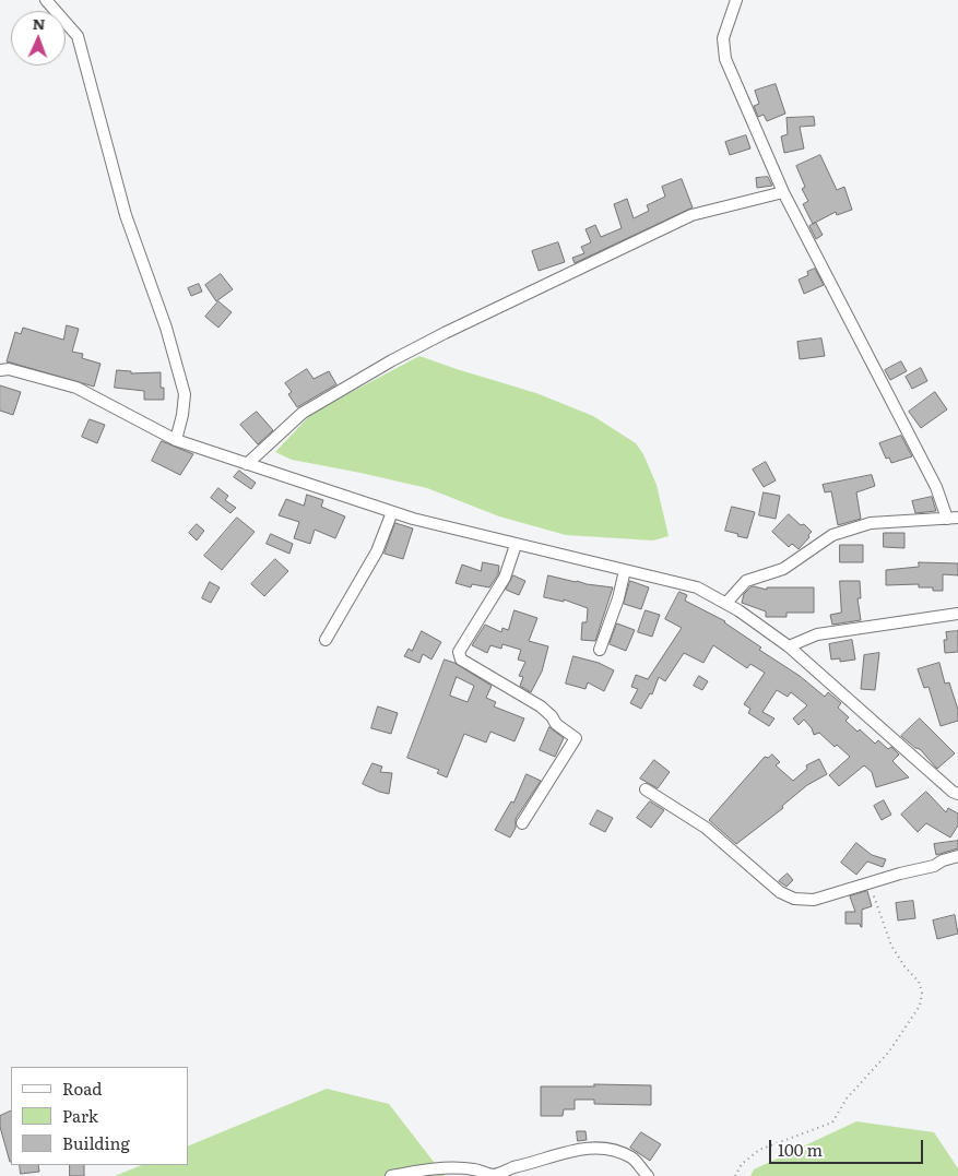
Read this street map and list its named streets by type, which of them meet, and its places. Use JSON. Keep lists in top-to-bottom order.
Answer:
{
  "legend": ["Road", "Park", "Building"],
  "scale_bar": "100 m",
  "north": "top"
}
